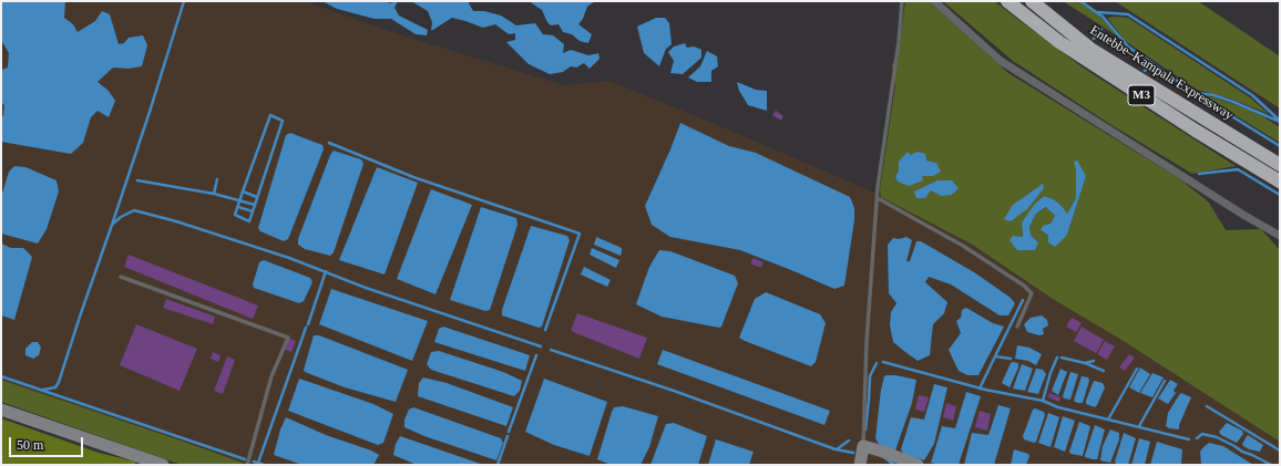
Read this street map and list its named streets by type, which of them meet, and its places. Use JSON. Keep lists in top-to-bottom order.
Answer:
{
  "streets": {
    "highway": ["Entebbe–Kampala Expressway", "M3"]
  },
  "scale_bar": "50 m"
}
